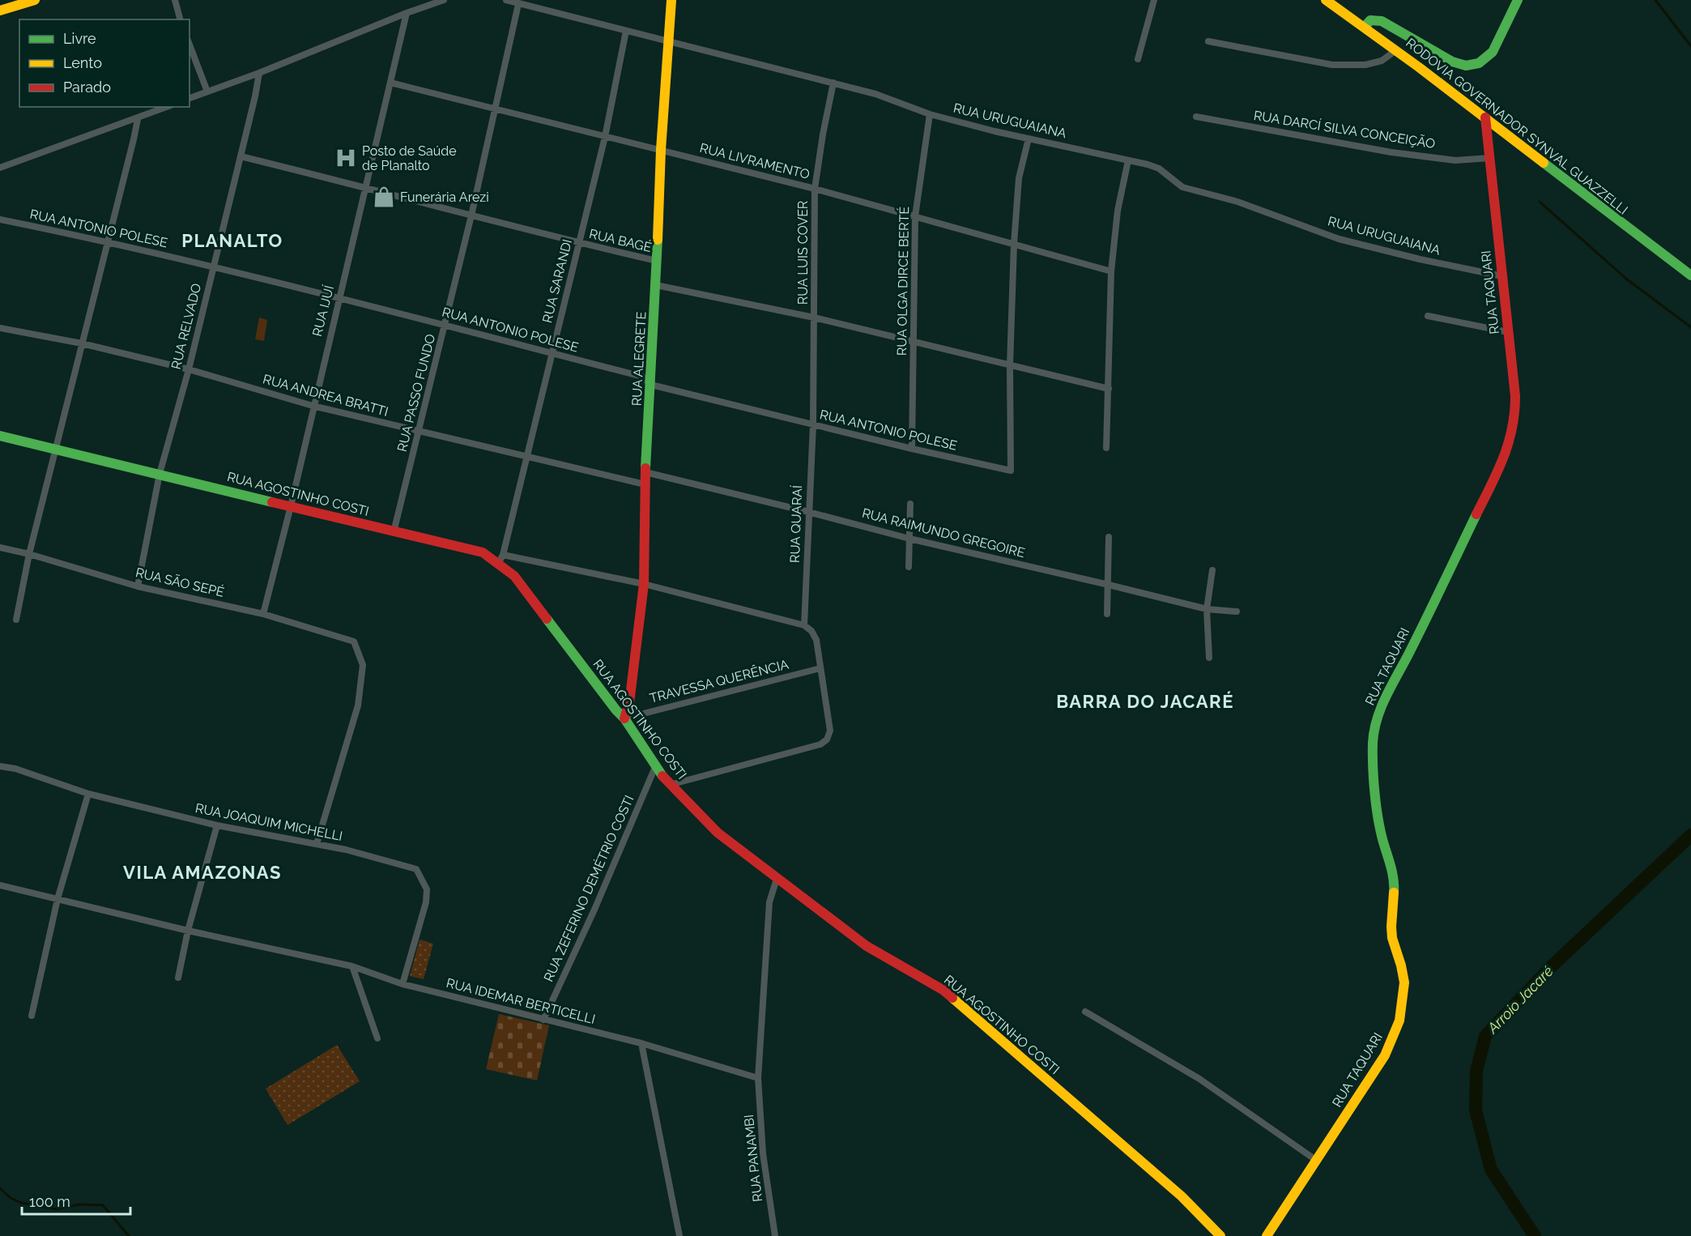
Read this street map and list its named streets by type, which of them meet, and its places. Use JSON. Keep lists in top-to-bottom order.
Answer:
{
  "streets": {
    "street": [
      "RUA URUGUAIANA",
      "RODOVIA GOVERNADOR SYNVAL GUAZZELLI",
      "RUA DARCÍ SILVA CONCEIÇÃO",
      "RUA LIVRAMENTO",
      "RUA ANTONIO POLESE",
      "RUA BAGÉ",
      "RUA LUIS COVER",
      "RUA SARANDI",
      "RUA OLGA DIRCE BERTÉ",
      "RUA TAQUARI",
      "RUA IJUÍ",
      "RUA RELVADO",
      "RUA ALEGRETE",
      "RUA PASSO FUNDO",
      "RUA ANDREA BRATTI",
      "RUA AGOSTINHO COSTI",
      "RUA QUARAÍ",
      "RUA RAIMUNDO GREGOIRE",
      "RUA SÃO SEPÉ",
      "TRAVESSA QUERÊNCIA",
      "RUA JOAQUIM MICHELLI",
      "RUA ZEFERINO DEMÉTRIO COSTI",
      "RUA IDEMAR BERTICELLI",
      "RUA PANAMBI"
    ]
  },
  "crossings": [
    ["RUA URUGUAIANA", "RUA LUIS COVER"],
    ["RUA URUGUAIANA", "RUA SARANDI"],
    ["RUA URUGUAIANA", "RUA OLGA DIRCE BERTÉ"],
    ["RUA URUGUAIANA", "RUA TAQUARI"],
    ["RUA URUGUAIANA", "RUA ALEGRETE"],
    ["RUA URUGUAIANA", "RUA PASSO FUNDO"],
    ["RODOVIA GOVERNADOR SYNVAL GUAZZELLI", "RUA TAQUARI"],
    ["RUA DARCÍ SILVA CONCEIÇÃO", "RUA TAQUARI"],
    ["RUA LIVRAMENTO", "RUA LUIS COVER"],
    ["RUA LIVRAMENTO", "RUA SARANDI"],
    ["RUA LIVRAMENTO", "RUA OLGA DIRCE BERTÉ"],
    ["RUA LIVRAMENTO", "RUA IJUÍ"],
    ["RUA LIVRAMENTO", "RUA ALEGRETE"],
    ["RUA LIVRAMENTO", "RUA PASSO FUNDO"],
    ["RUA ANTONIO POLESE", "RUA LUIS COVER"],
    ["RUA ANTONIO POLESE", "RUA SARANDI"],
    ["RUA ANTONIO POLESE", "RUA OLGA DIRCE BERTÉ"],
    ["RUA ANTONIO POLESE", "RUA IJUÍ"],
    ["RUA ANTONIO POLESE", "RUA RELVADO"],
    ["RUA ANTONIO POLESE", "RUA ALEGRETE"],
    ["RUA ANTONIO POLESE", "RUA PASSO FUNDO"],
    ["RUA ANTONIO POLESE", "RUA QUARAÍ"],
    ["RUA BAGÉ", "RUA SARANDI"],
    ["RUA BAGÉ", "RUA IJUÍ"],
    ["RUA BAGÉ", "RUA RELVADO"],
    ["RUA BAGÉ", "RUA ALEGRETE"],
    ["RUA BAGÉ", "RUA PASSO FUNDO"],
    ["RUA LUIS COVER", "RUA QUARAÍ"],
    ["RUA SARANDI", "RUA ANDREA BRATTI"],
    ["RUA SARANDI", "RUA AGOSTINHO COSTI"],
    ["RUA IJUÍ", "RUA ANDREA BRATTI"],
    ["RUA IJUÍ", "RUA AGOSTINHO COSTI"],
    ["RUA IJUÍ", "RUA SÃO SEPÉ"],
    ["RUA RELVADO", "RUA ANDREA BRATTI"],
    ["RUA RELVADO", "RUA AGOSTINHO COSTI"],
    ["RUA RELVADO", "RUA SÃO SEPÉ"],
    ["RUA ALEGRETE", "RUA ANDREA BRATTI"],
    ["RUA ALEGRETE", "RUA AGOSTINHO COSTI"],
    ["RUA ALEGRETE", "RUA RAIMUNDO GREGOIRE"],
    ["RUA ALEGRETE", "TRAVESSA QUERÊNCIA"],
    ["RUA PASSO FUNDO", "RUA ANDREA BRATTI"],
    ["RUA PASSO FUNDO", "RUA AGOSTINHO COSTI"],
    ["RUA AGOSTINHO COSTI", "TRAVESSA QUERÊNCIA"],
    ["RUA AGOSTINHO COSTI", "RUA ZEFERINO DEMÉTRIO COSTI"],
    ["RUA AGOSTINHO COSTI", "RUA PANAMBI"],
    ["RUA QUARAÍ", "RUA RAIMUNDO GREGOIRE"],
    ["RUA SÃO SEPÉ", "RUA JOAQUIM MICHELLI"],
    ["RUA JOAQUIM MICHELLI", "RUA IDEMAR BERTICELLI"],
    ["RUA ZEFERINO DEMÉTRIO COSTI", "RUA IDEMAR BERTICELLI"],
    ["RUA IDEMAR BERTICELLI", "RUA PANAMBI"]
  ],
  "districts": ["PLANALTO", "BARRA DO JACARÉ", "VILA AMAZONAS"],
  "water": ["Arroio Jacaré"],
  "places": {
    "hospital": ["Posto de Saúde de Planalto"],
    "shop": ["Funerária Arezi"]
  },
  "legend": ["Livre", "Lento", "Parado"],
  "scale_bar": "100 m"
}
